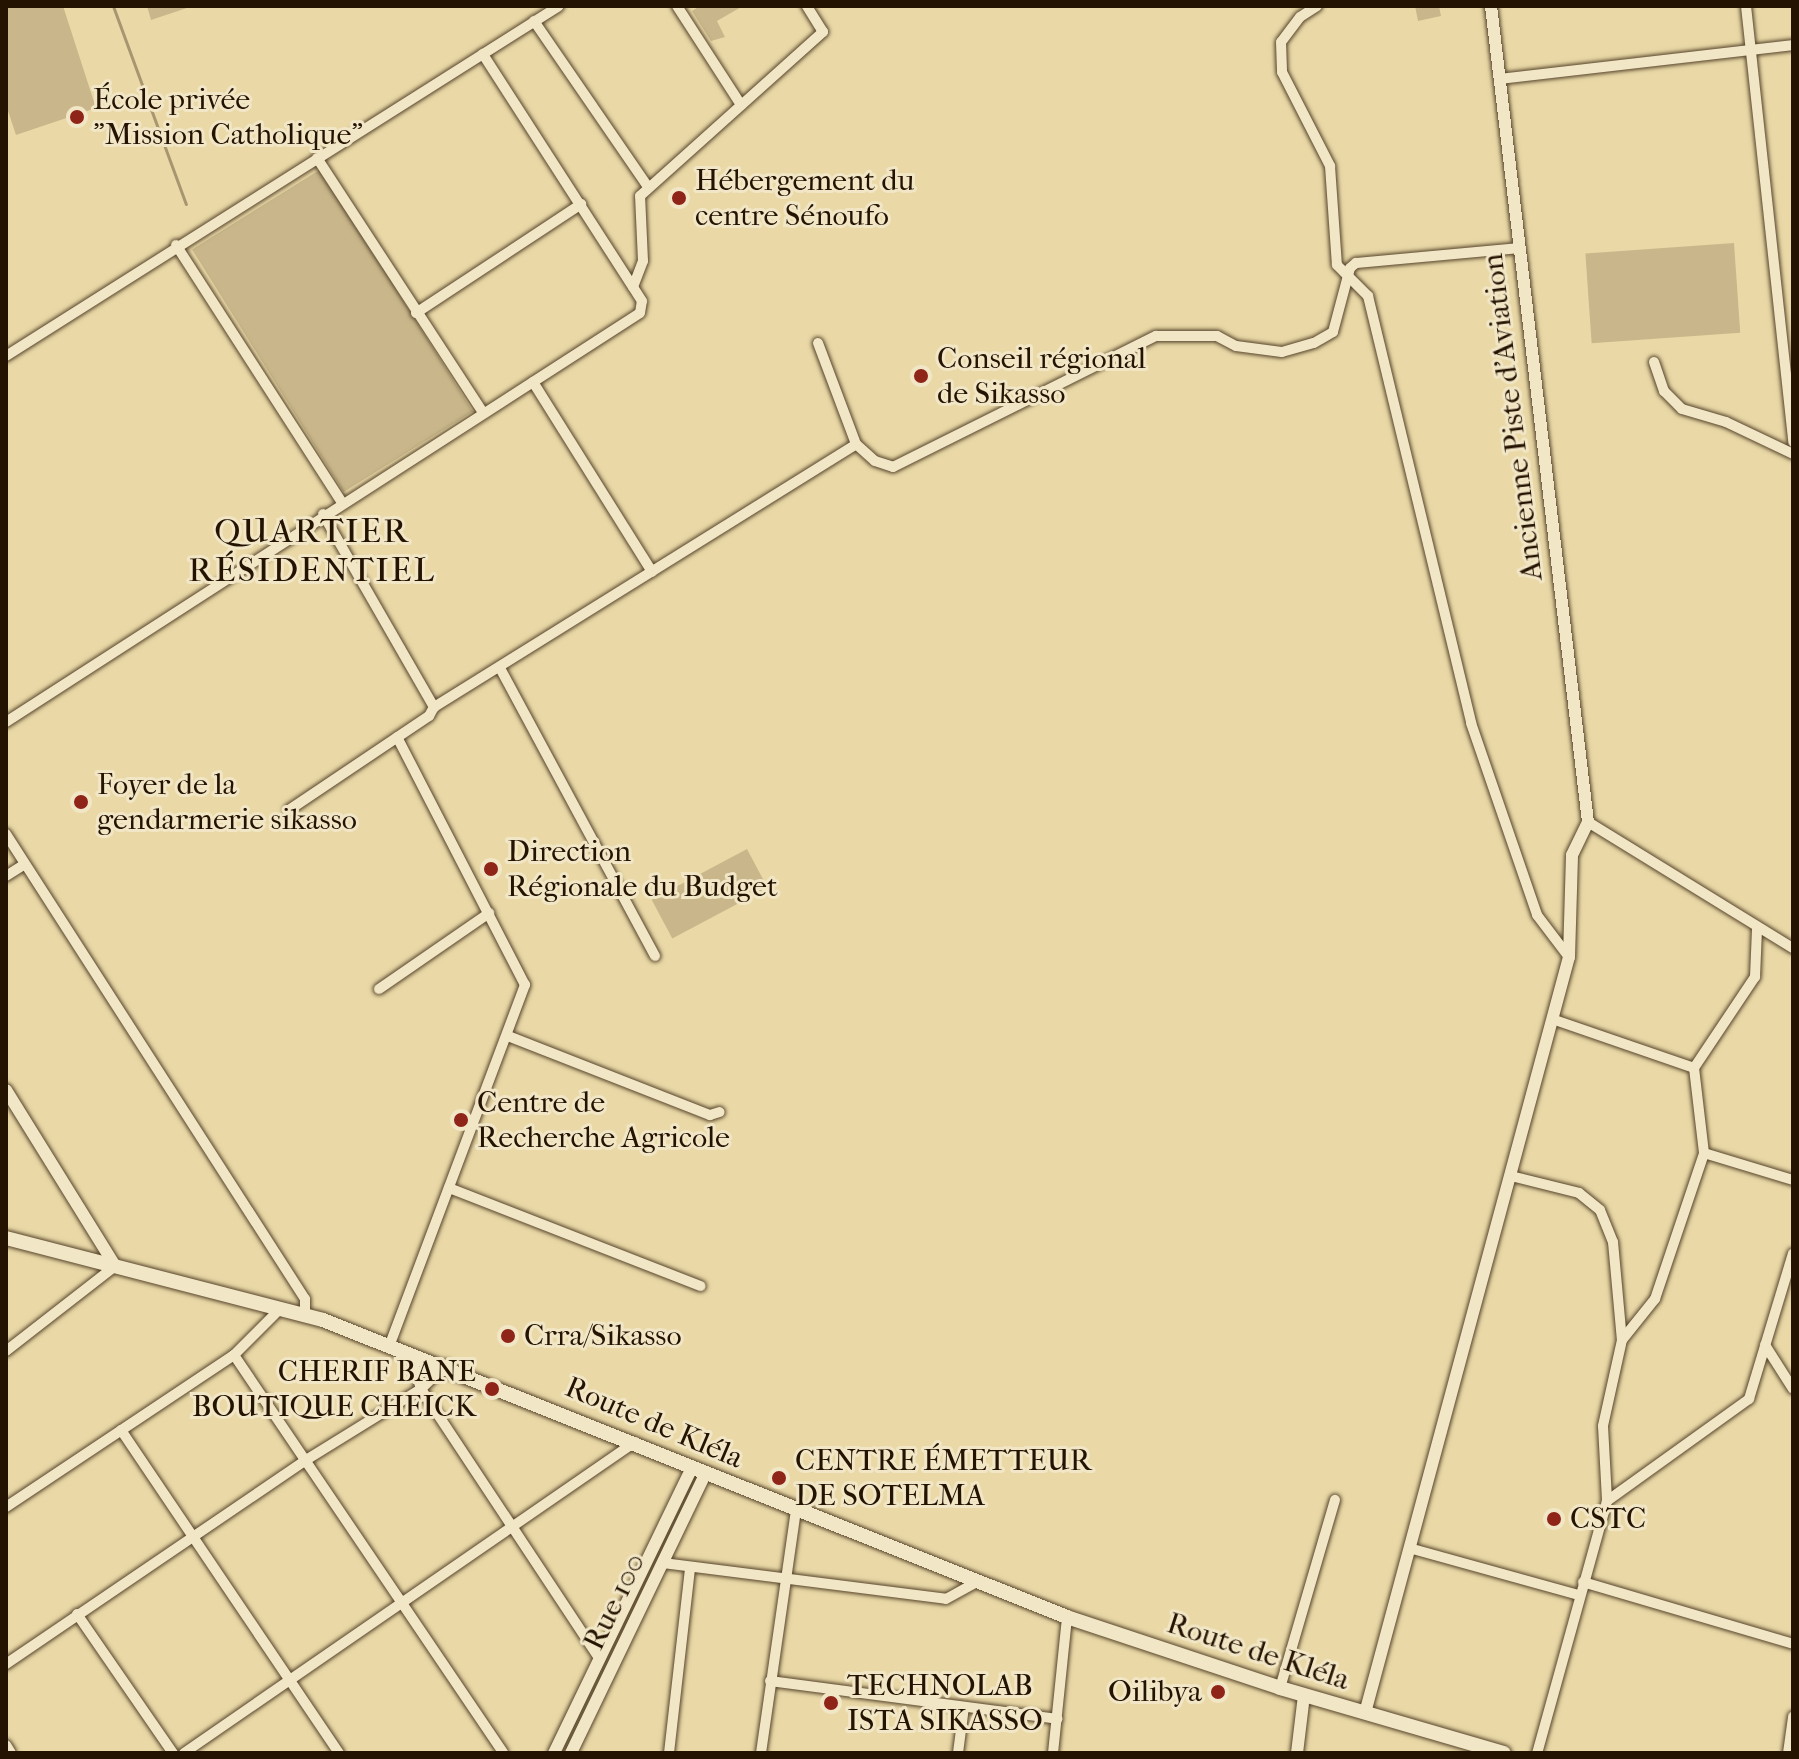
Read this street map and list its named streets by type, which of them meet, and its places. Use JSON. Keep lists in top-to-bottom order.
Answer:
{
  "streets": {
    "main road": ["Route de Kléla"],
    "street": ["Ancienne Piste d'Aviation", "Rue 100"]
  },
  "crossings": [
    ["Route de Kléla", "Rue 100"]
  ],
  "districts": ["QUARTIER RÉSIDENTIEL"],
  "places": [
    "École privée \"Mission Catholique\"",
    "Hébergement du centre Sénoufo",
    "Conseil régional de Sikasso",
    "Foyer de la gendarmerie sikasso",
    "Direction Régionale du Budget",
    "Centre de Recherche Agricole",
    "Crra/Sikasso",
    "CHERIF BANE BOUTIQUE CHEICK",
    "CENTRE ÉMETTEUR DE SOTELMA",
    "CSTC",
    "Oilibya",
    "TECHNOLAB ISTA SIKASSO"
  ]
}
